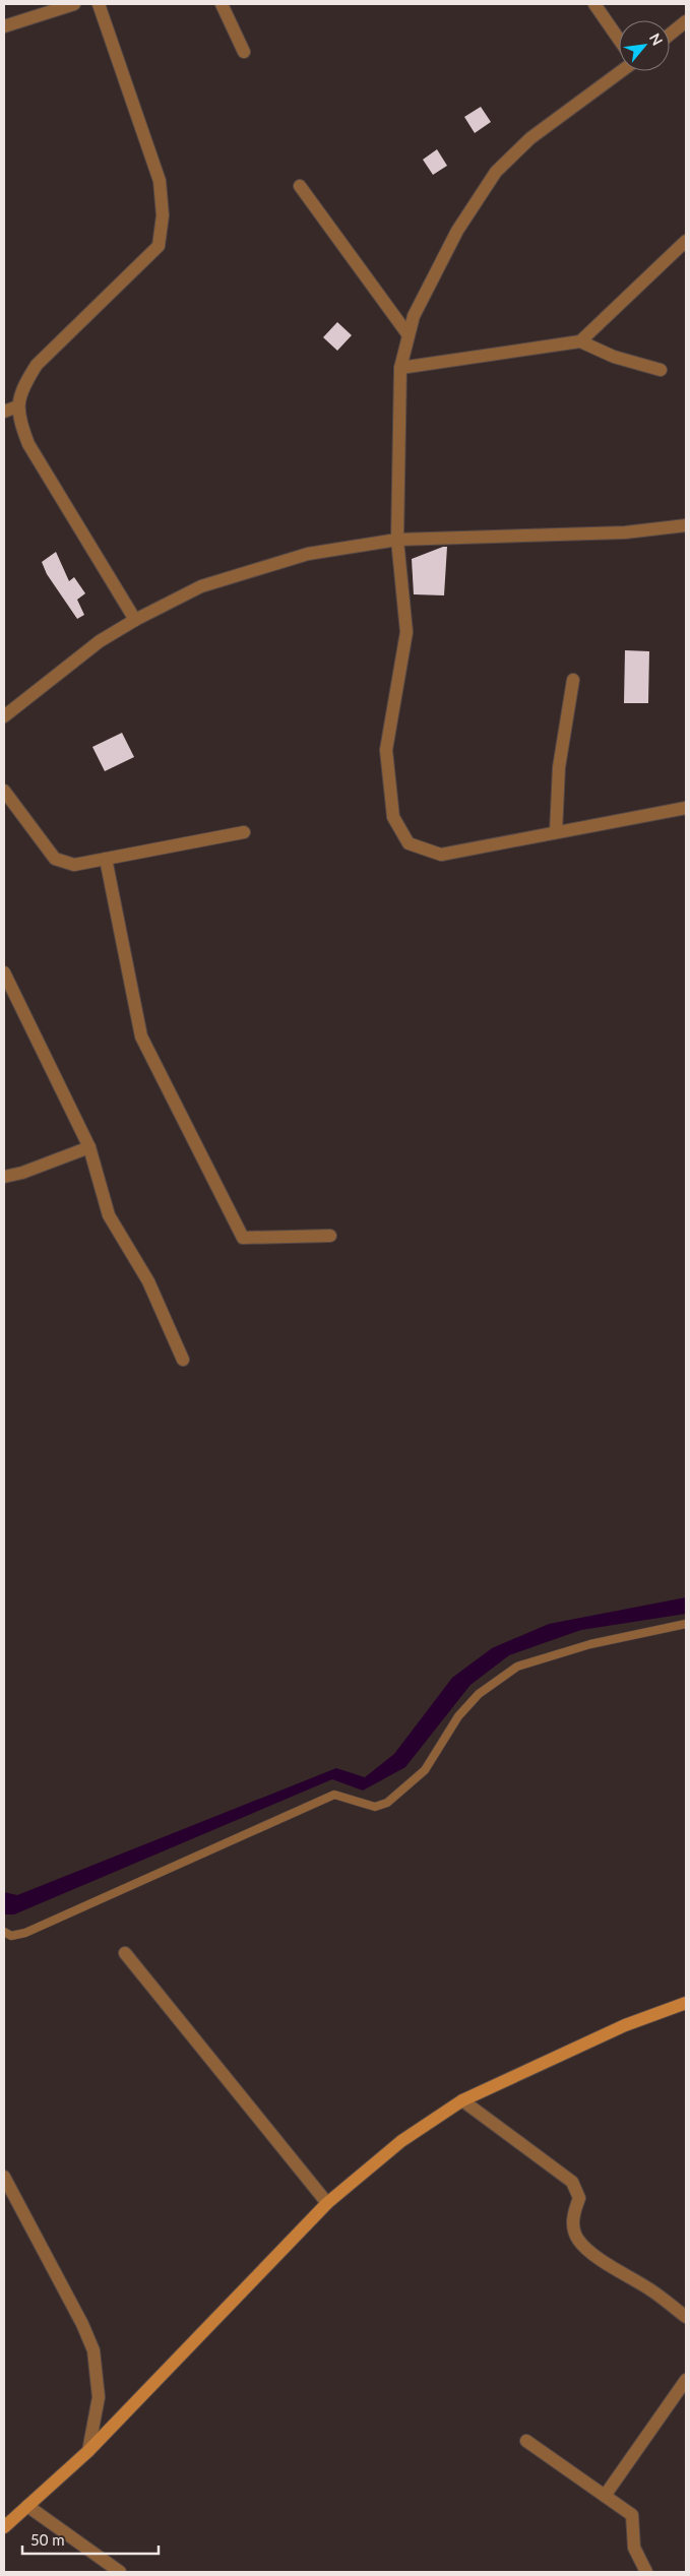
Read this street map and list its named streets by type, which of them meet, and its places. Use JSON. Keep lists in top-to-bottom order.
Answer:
{
  "scale_bar": "50 m",
  "north": "top right"
}
